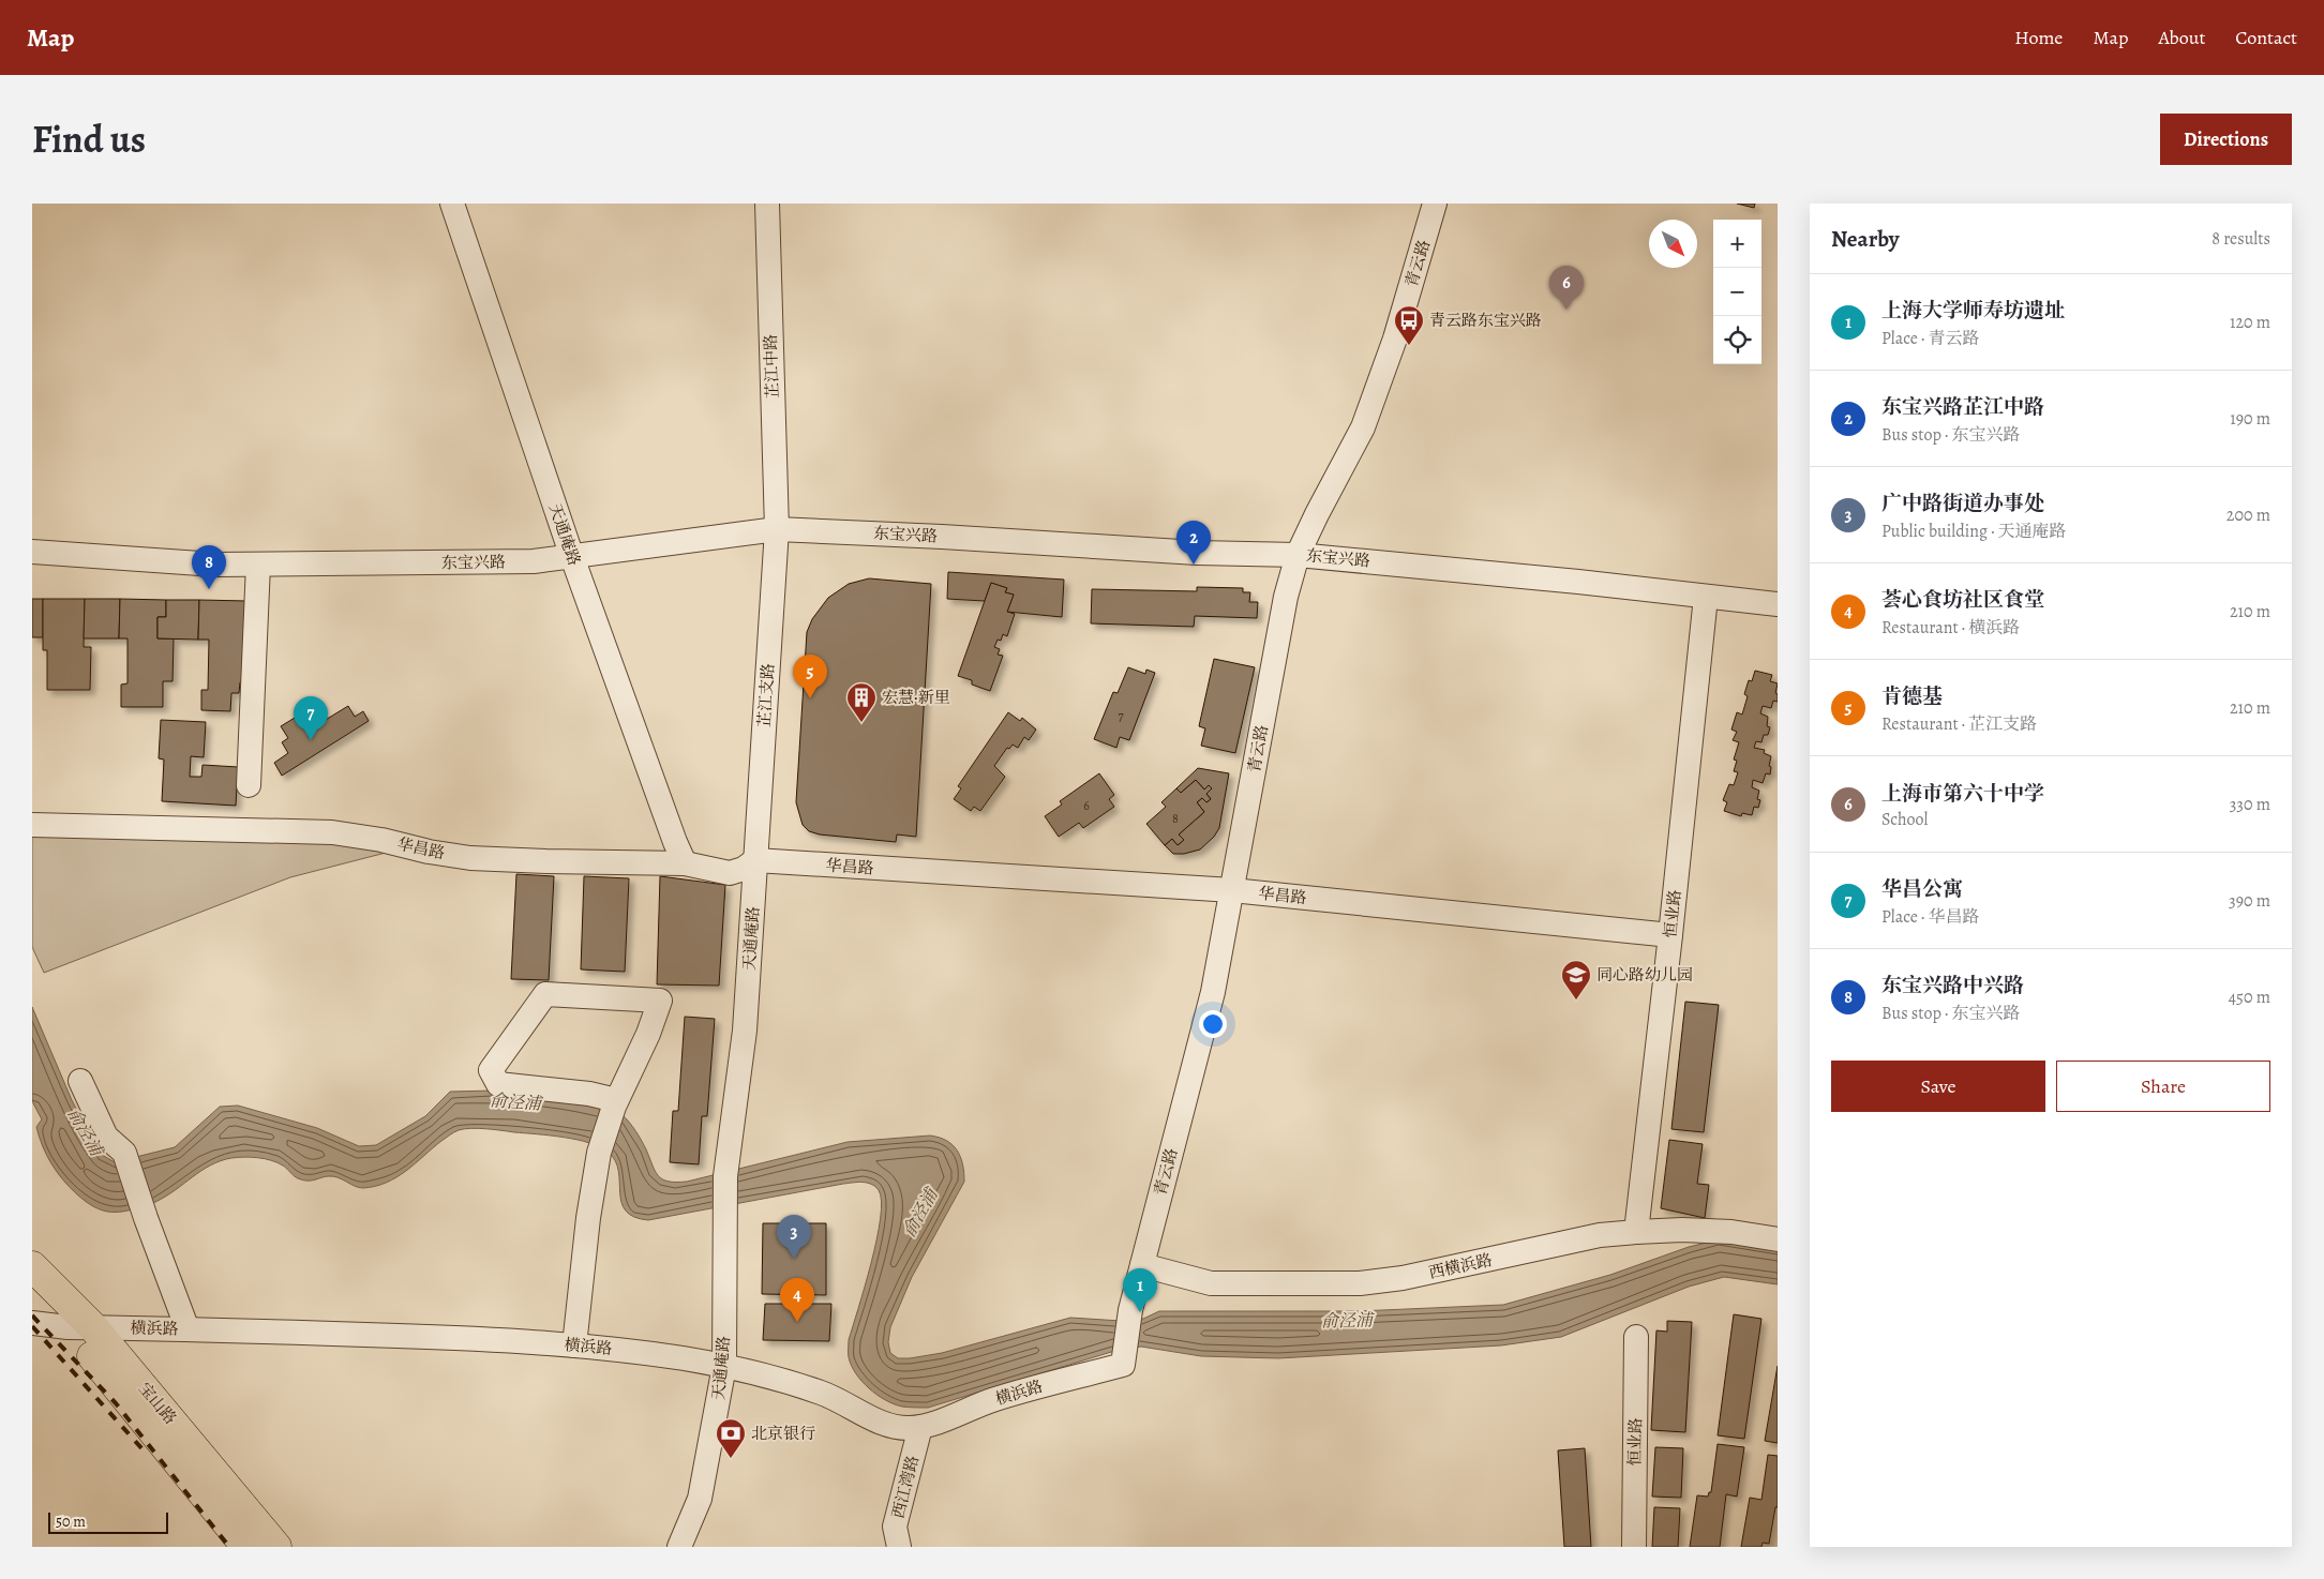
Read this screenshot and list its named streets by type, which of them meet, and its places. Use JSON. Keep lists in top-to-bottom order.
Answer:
{
  "streets": {
    "main road": ["宝山路"],
    "street": [
      "青云路",
      "芷江中路",
      "天通庵路",
      "东宝兴路",
      "芷江支路",
      "华昌路",
      "恒业路",
      "西横浜路",
      "横浜路",
      "西江湾路"
    ]
  },
  "crossings": [
    ["青云路", "东宝兴路"],
    ["青云路", "华昌路"],
    ["青云路", "西横浜路"],
    ["青云路", "横浜路"],
    ["芷江中路", "东宝兴路"],
    ["芷江中路", "芷江支路"],
    ["天通庵路", "东宝兴路"],
    ["天通庵路", "芷江支路"],
    ["天通庵路", "华昌路"],
    ["天通庵路", "横浜路"],
    ["东宝兴路", "芷江支路"],
    ["东宝兴路", "恒业路"],
    ["芷江支路", "华昌路"],
    ["华昌路", "恒业路"],
    ["恒业路", "西横浜路"],
    ["横浜路", "宝山路"],
    ["横浜路", "西江湾路"]
  ],
  "water": ["俞泾浦"],
  "places": {
    "bus stop": ["青云路东宝兴路"],
    "building": ["宏慧·新里"],
    "school or university": ["同心路幼儿园"],
    "bank": ["北京银行"]
  },
  "house_numbers": ["7", "6", "8"],
  "scale_bar": "50 m",
  "north": "bottom right",
  "page": {
    "header": "Map",
    "nav": [
      "Home",
      "Map",
      "About",
      "Contact"
    ],
    "title": "Find us",
    "buttons": [
      "Directions",
      ["Save", "Share"]
    ],
    "heading": ["Nearby", "8 results"],
    "map_buttons": ["+", "−"],
    "pins": [
      "6",
      "2",
      "8",
      "5",
      "7",
      "3",
      "1",
      "4"
    ],
    "list": [
      {
        "mark": "1",
        "name": "上海大学师寿坊遗址",
        "note": "Place · 青云路",
        "value": "120 m"
      },
      {
        "mark": "2",
        "name": "东宝兴路芷江中路",
        "note": "Bus stop · 东宝兴路",
        "value": "190 m"
      },
      {
        "mark": "3",
        "name": "广中路街道办事处",
        "note": "Public building · 天通庵路",
        "value": "200 m"
      },
      {
        "mark": "4",
        "name": "荟心食坊社区食堂",
        "note": "Restaurant · 横浜路",
        "value": "210 m"
      },
      {
        "mark": "5",
        "name": "肯德基",
        "note": "Restaurant · 芷江支路",
        "value": "210 m"
      },
      {
        "mark": "6",
        "name": "上海市第六十中学",
        "note": "School",
        "value": "330 m"
      },
      {
        "mark": "7",
        "name": "华昌公寓",
        "note": "Place · 华昌路",
        "value": "390 m"
      },
      {
        "mark": "8",
        "name": "东宝兴路中兴路",
        "note": "Bus stop · 东宝兴路",
        "value": "450 m"
      }
    ],
    "scale": "50 m"
  }
}
